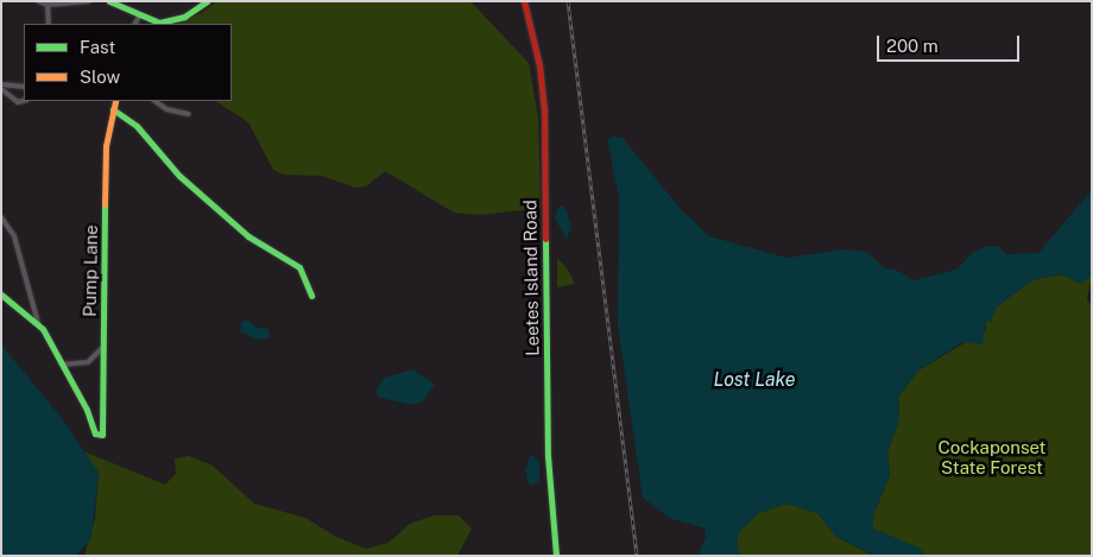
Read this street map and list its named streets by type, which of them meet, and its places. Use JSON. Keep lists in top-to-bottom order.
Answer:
{
  "streets": {
    "street": ["Pump Lane", "Leetes Island Road"]
  },
  "water": ["Lost Lake"],
  "parks": ["Cockaponset State Forest"],
  "legend": ["Fast", "Slow"],
  "scale_bar": "200 m"
}
